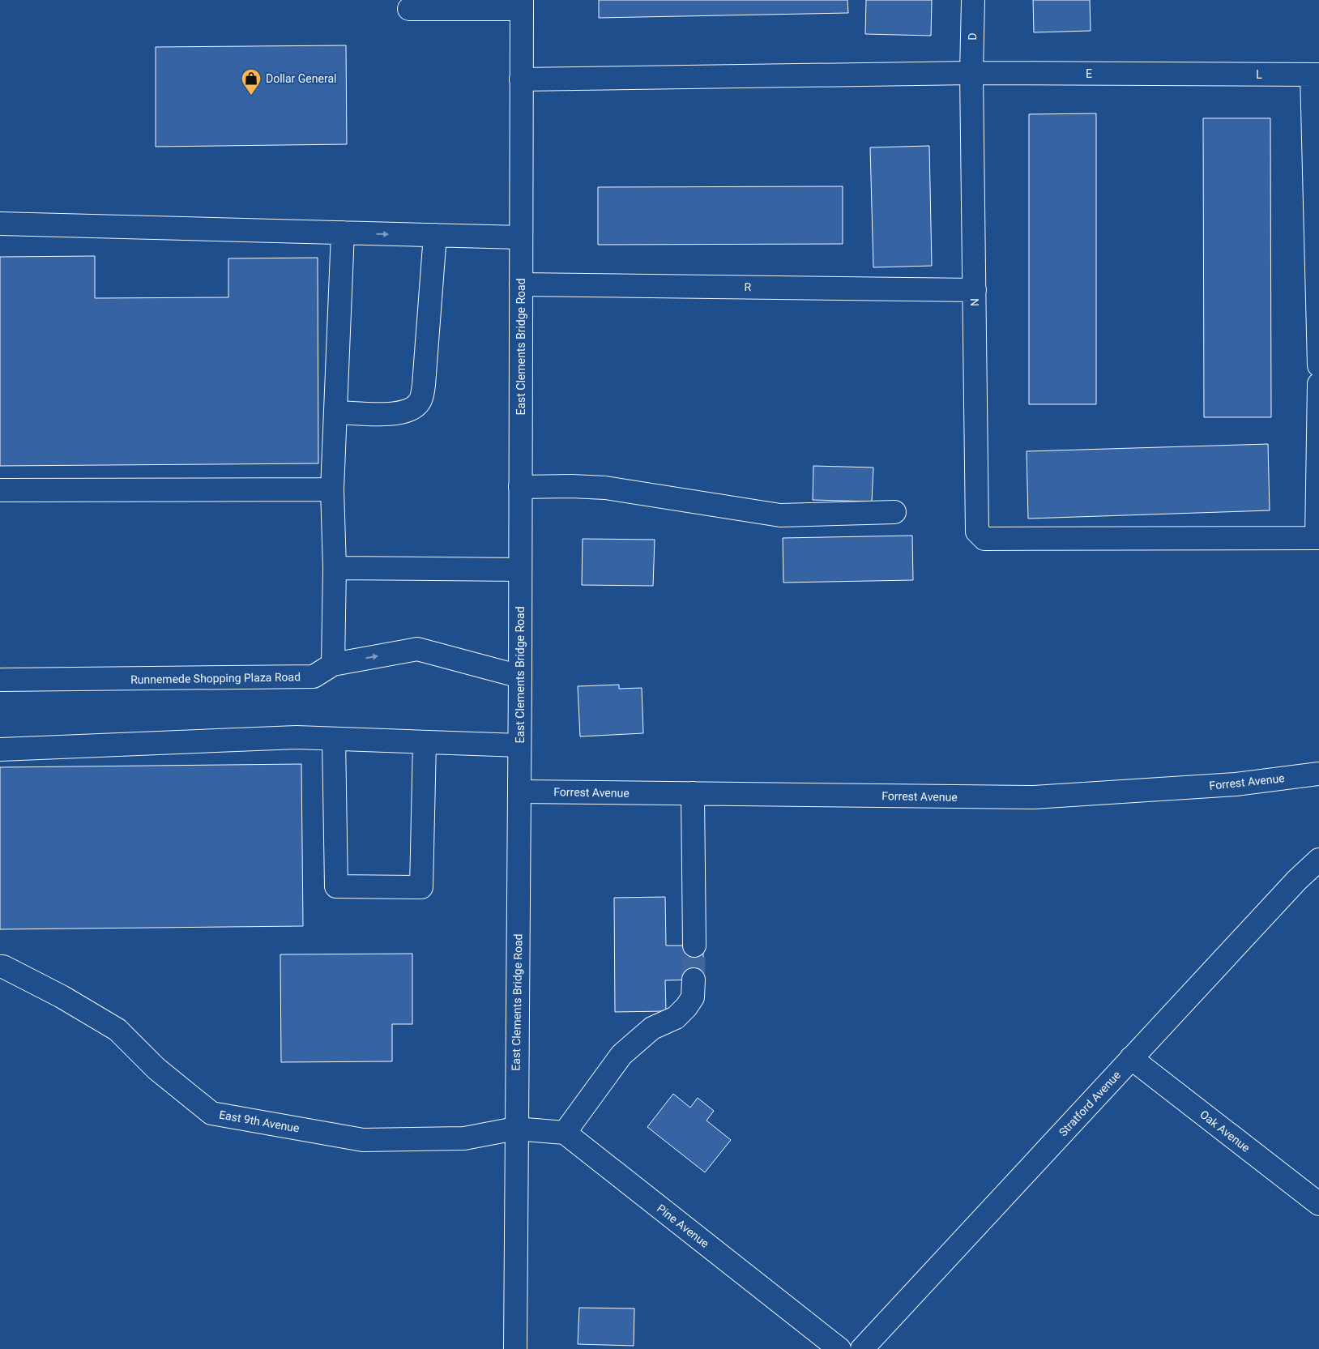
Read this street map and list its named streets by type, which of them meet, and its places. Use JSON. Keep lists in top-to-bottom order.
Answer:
{
  "streets": {
    "street": [
      "D",
      "E",
      "L",
      "R",
      "N",
      "East Clements Bridge Road",
      "Runnemede Shopping Plaza Road",
      "Forrest Avenue",
      "Stratford Avenue",
      "East 9th Avenue",
      "Oak Avenue",
      "Pine Avenue"
    ]
  },
  "crossings": [
    ["D", "E"],
    ["D", "N"],
    ["E", "L"],
    ["E", "N"],
    ["R", "N"],
    ["R", "East Clements Bridge Road"],
    ["East Clements Bridge Road", "Runnemede Shopping Plaza Road"],
    ["East Clements Bridge Road", "Forrest Avenue"],
    ["East Clements Bridge Road", "East 9th Avenue"],
    ["Stratford Avenue", "Oak Avenue"]
  ],
  "places": {
    "shop": ["Dollar General"]
  }
}
